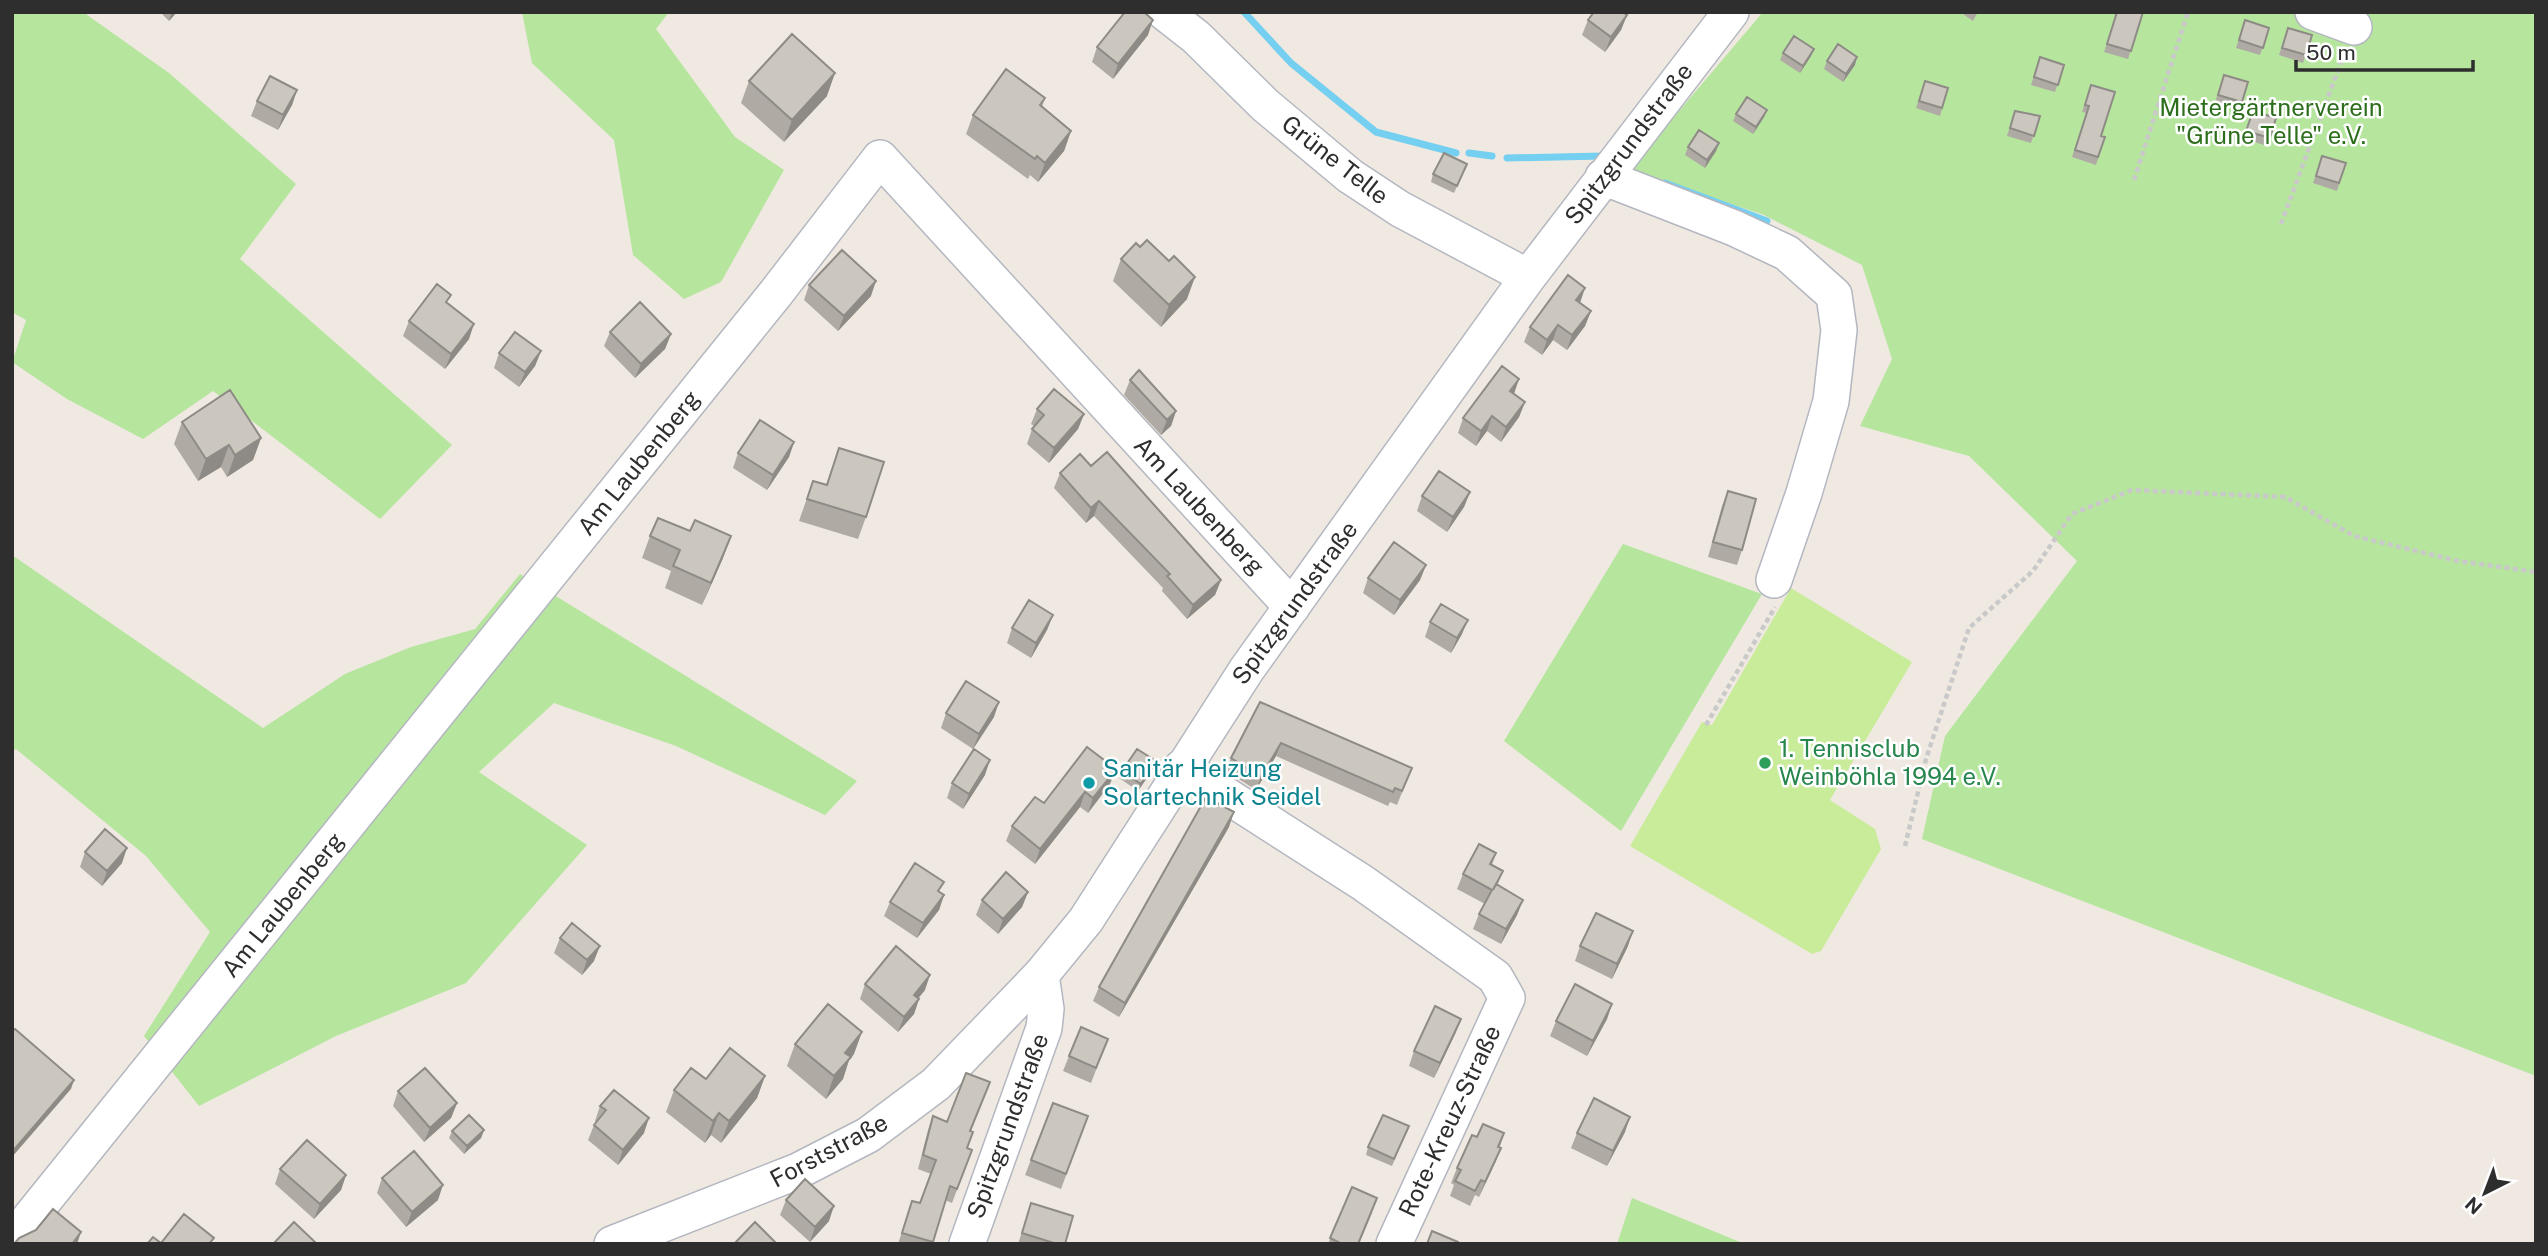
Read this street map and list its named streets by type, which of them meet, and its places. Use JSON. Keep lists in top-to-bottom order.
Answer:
{
  "streets": {
    "street": [
      "Spitzgrundstraße",
      "Grüne Telle",
      "Am Laubenberg",
      "Rote-Kreuz-Straße",
      "Forststraße"
    ]
  },
  "crossings": [
    ["Spitzgrundstraße", "Grüne Telle"],
    ["Spitzgrundstraße", "Am Laubenberg"],
    ["Spitzgrundstraße", "Rote-Kreuz-Straße"],
    ["Spitzgrundstraße", "Forststraße"]
  ],
  "parks": ["Mietergärtnerverein \"Grüne Telle\" e.V."],
  "places": ["1. Tennisclub Weinböhla 1994 e.V.", "Sanitär Heizung Solartechnik Seidel"],
  "scale_bar": "50 m",
  "north": "bottom left"
}
